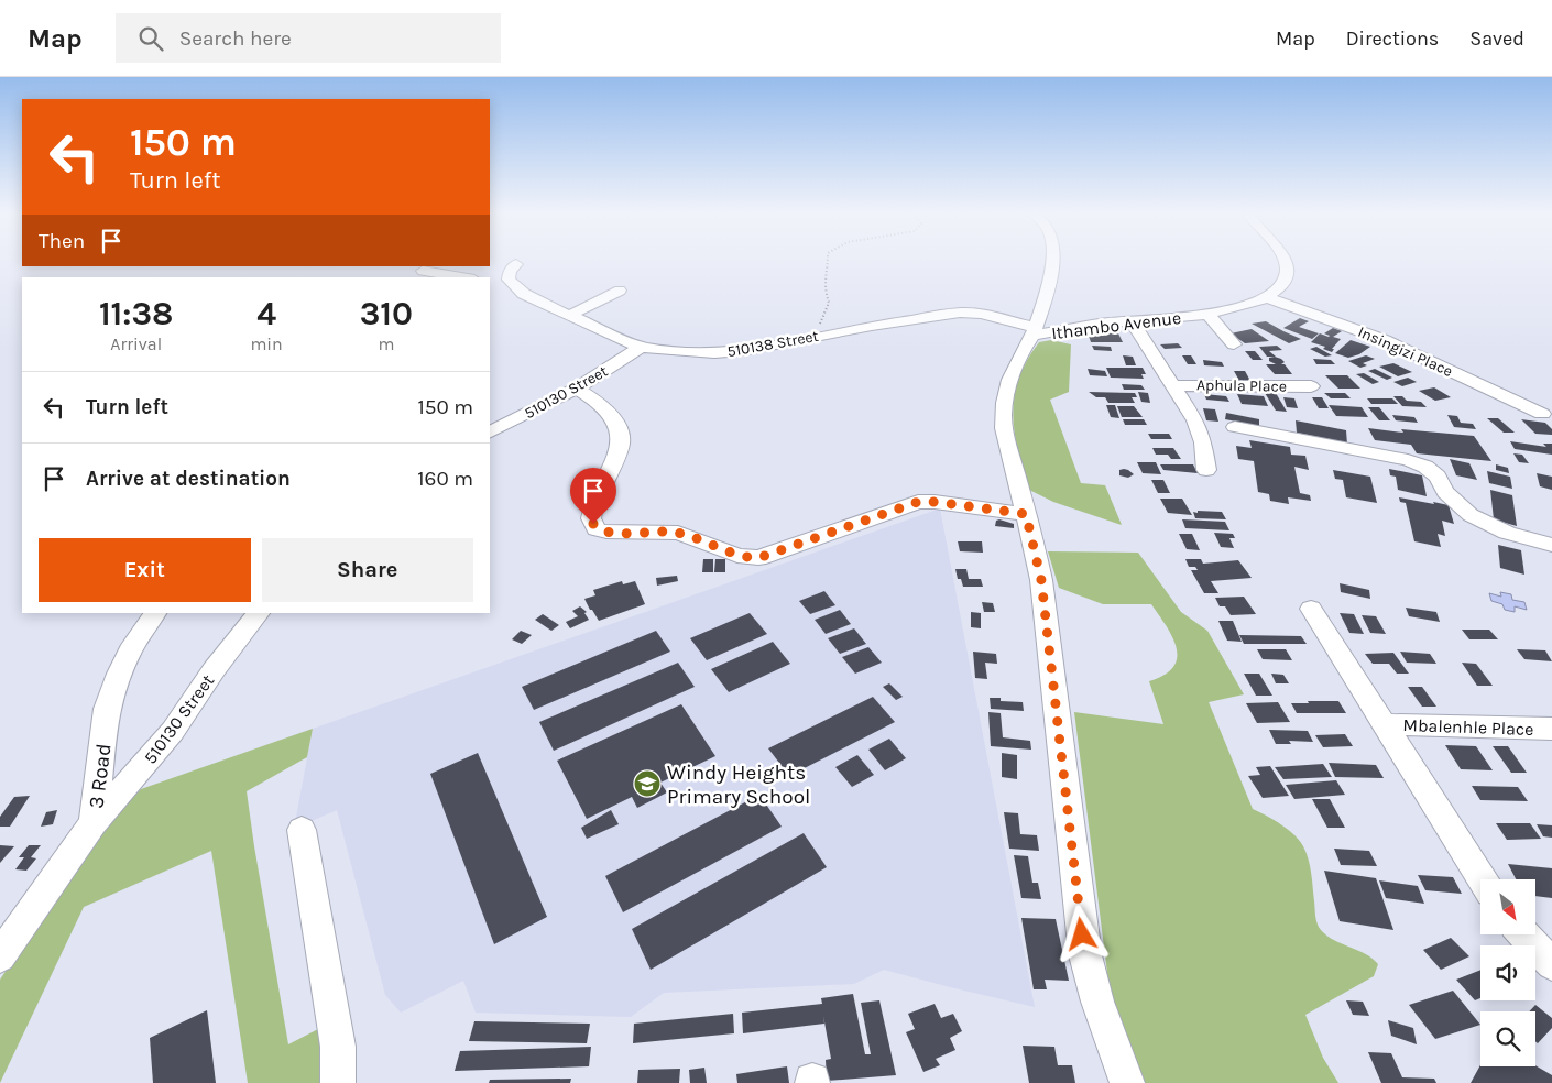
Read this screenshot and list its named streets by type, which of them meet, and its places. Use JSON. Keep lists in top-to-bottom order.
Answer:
{
  "streets": {
    "street": [
      "Ithambo Avenue",
      "510138 Street",
      "Insingizi Place",
      "Aphula Place",
      "510130 Street",
      "Mbalenhle Place",
      "3 Road"
    ]
  },
  "crossings": [
    ["Ithambo Avenue", "510138 Street"],
    ["Ithambo Avenue", "Insingizi Place"],
    ["Ithambo Avenue", "Aphula Place"],
    ["510138 Street", "510130 Street"],
    ["510130 Street", "3 Road"]
  ],
  "places": {
    "school or university": ["Windy Heights Primary School"]
  },
  "north": "bottom right",
  "page": {
    "header": "Map",
    "search": "Search here",
    "nav": ["Map", "Directions", "Saved"],
    "turn": ["150 m", "Turn left"],
    "then": "Then",
    "eta": [
      "11:38",
      "Arrival",
      "4",
      "min",
      "310",
      "m"
    ],
    "list": [
      {
        "name": "Turn left",
        "value": "150 m"
      },
      {
        "name": "Arrive at destination",
        "value": "160 m"
      }
    ],
    "buttons": ["Exit", "Share"]
  }
}
